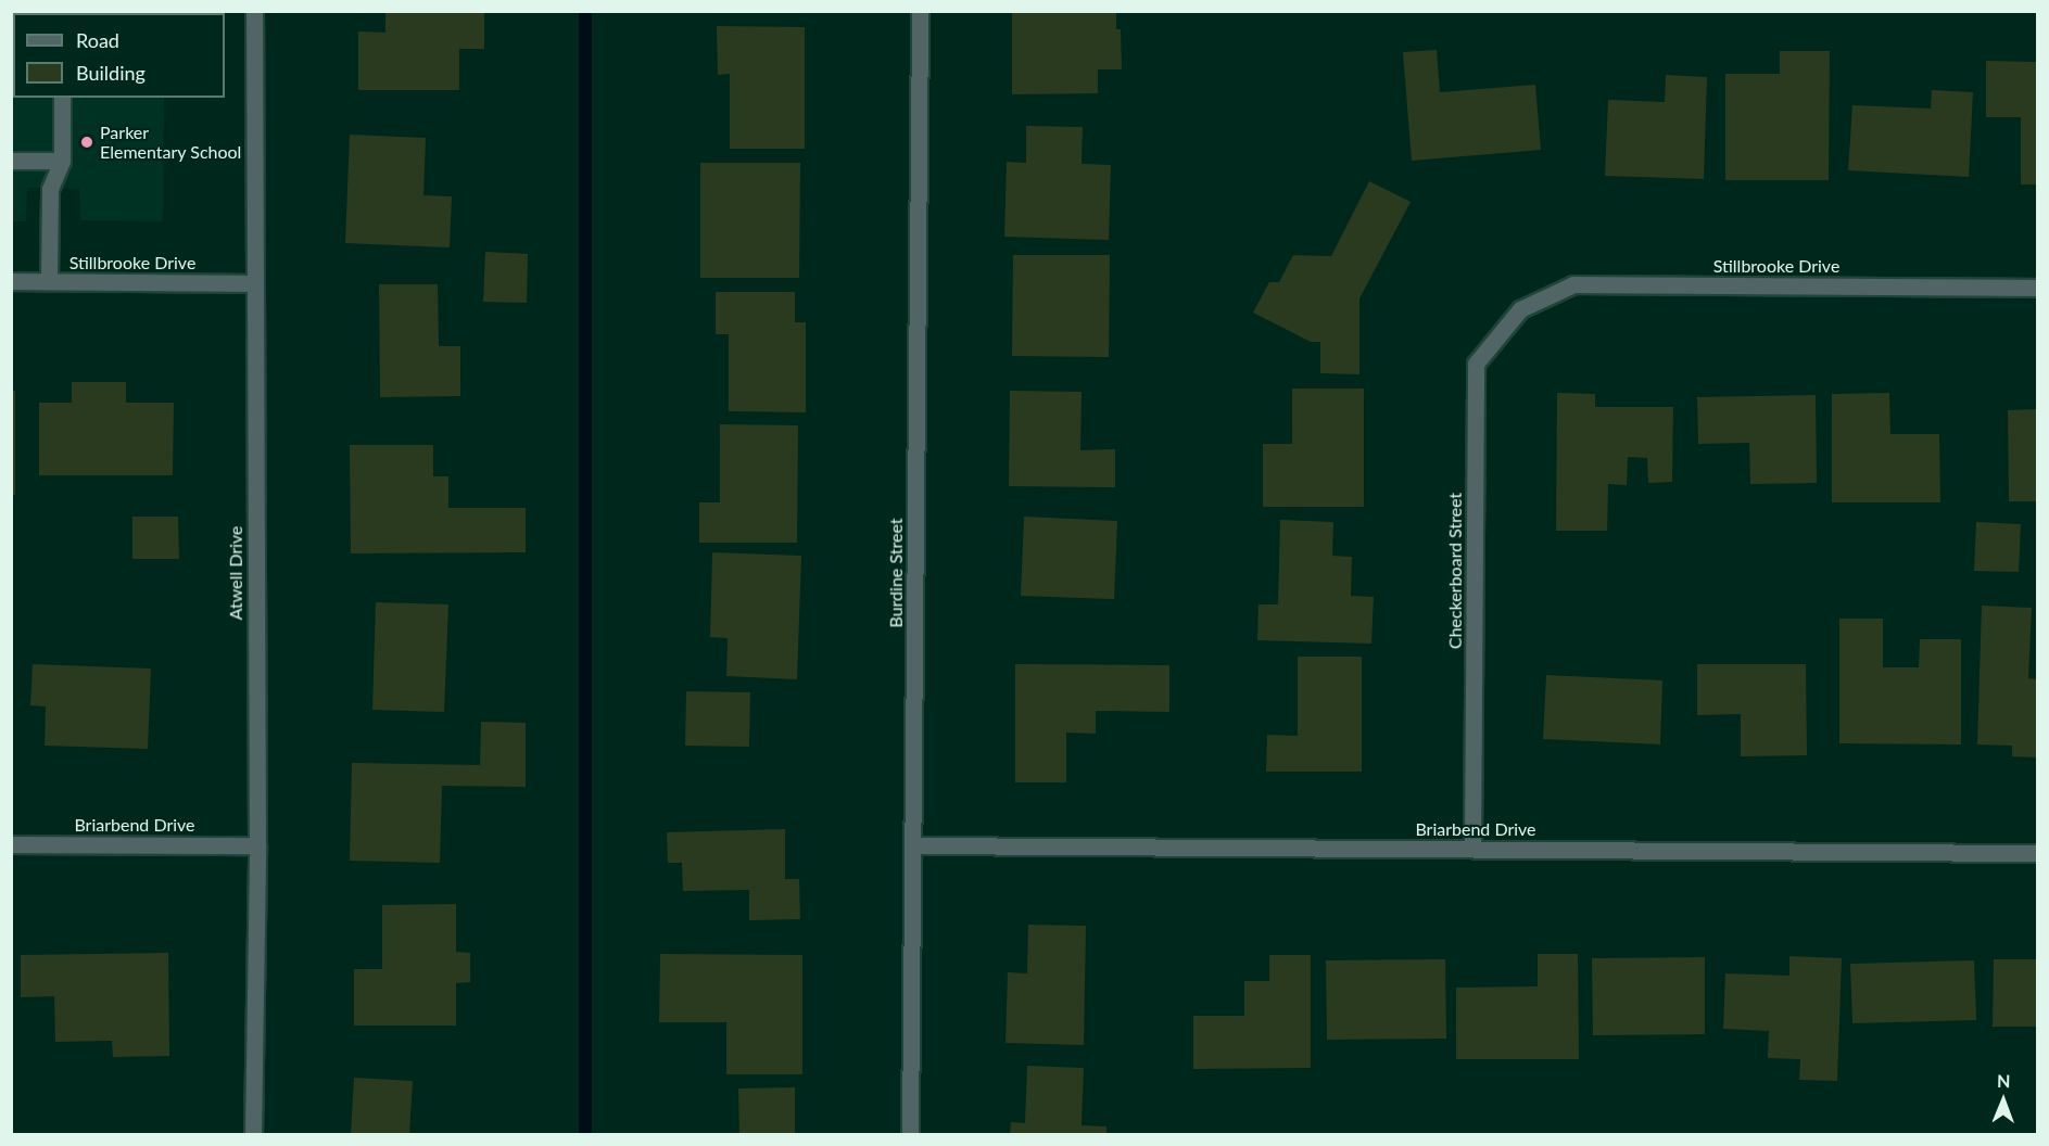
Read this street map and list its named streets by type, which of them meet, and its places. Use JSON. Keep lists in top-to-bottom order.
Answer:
{
  "streets": {
    "street": [
      "Stillbrooke Drive",
      "Checkerboard Street",
      "Atwell Drive",
      "Burdine Street",
      "Briarbend Drive"
    ]
  },
  "crossings": [
    ["Stillbrooke Drive", "Checkerboard Street"],
    ["Stillbrooke Drive", "Atwell Drive"],
    ["Checkerboard Street", "Briarbend Drive"],
    ["Atwell Drive", "Briarbend Drive"],
    ["Burdine Street", "Briarbend Drive"]
  ],
  "places": ["Parker Elementary School"],
  "legend": ["Road", "Building"],
  "north": "top"
}
